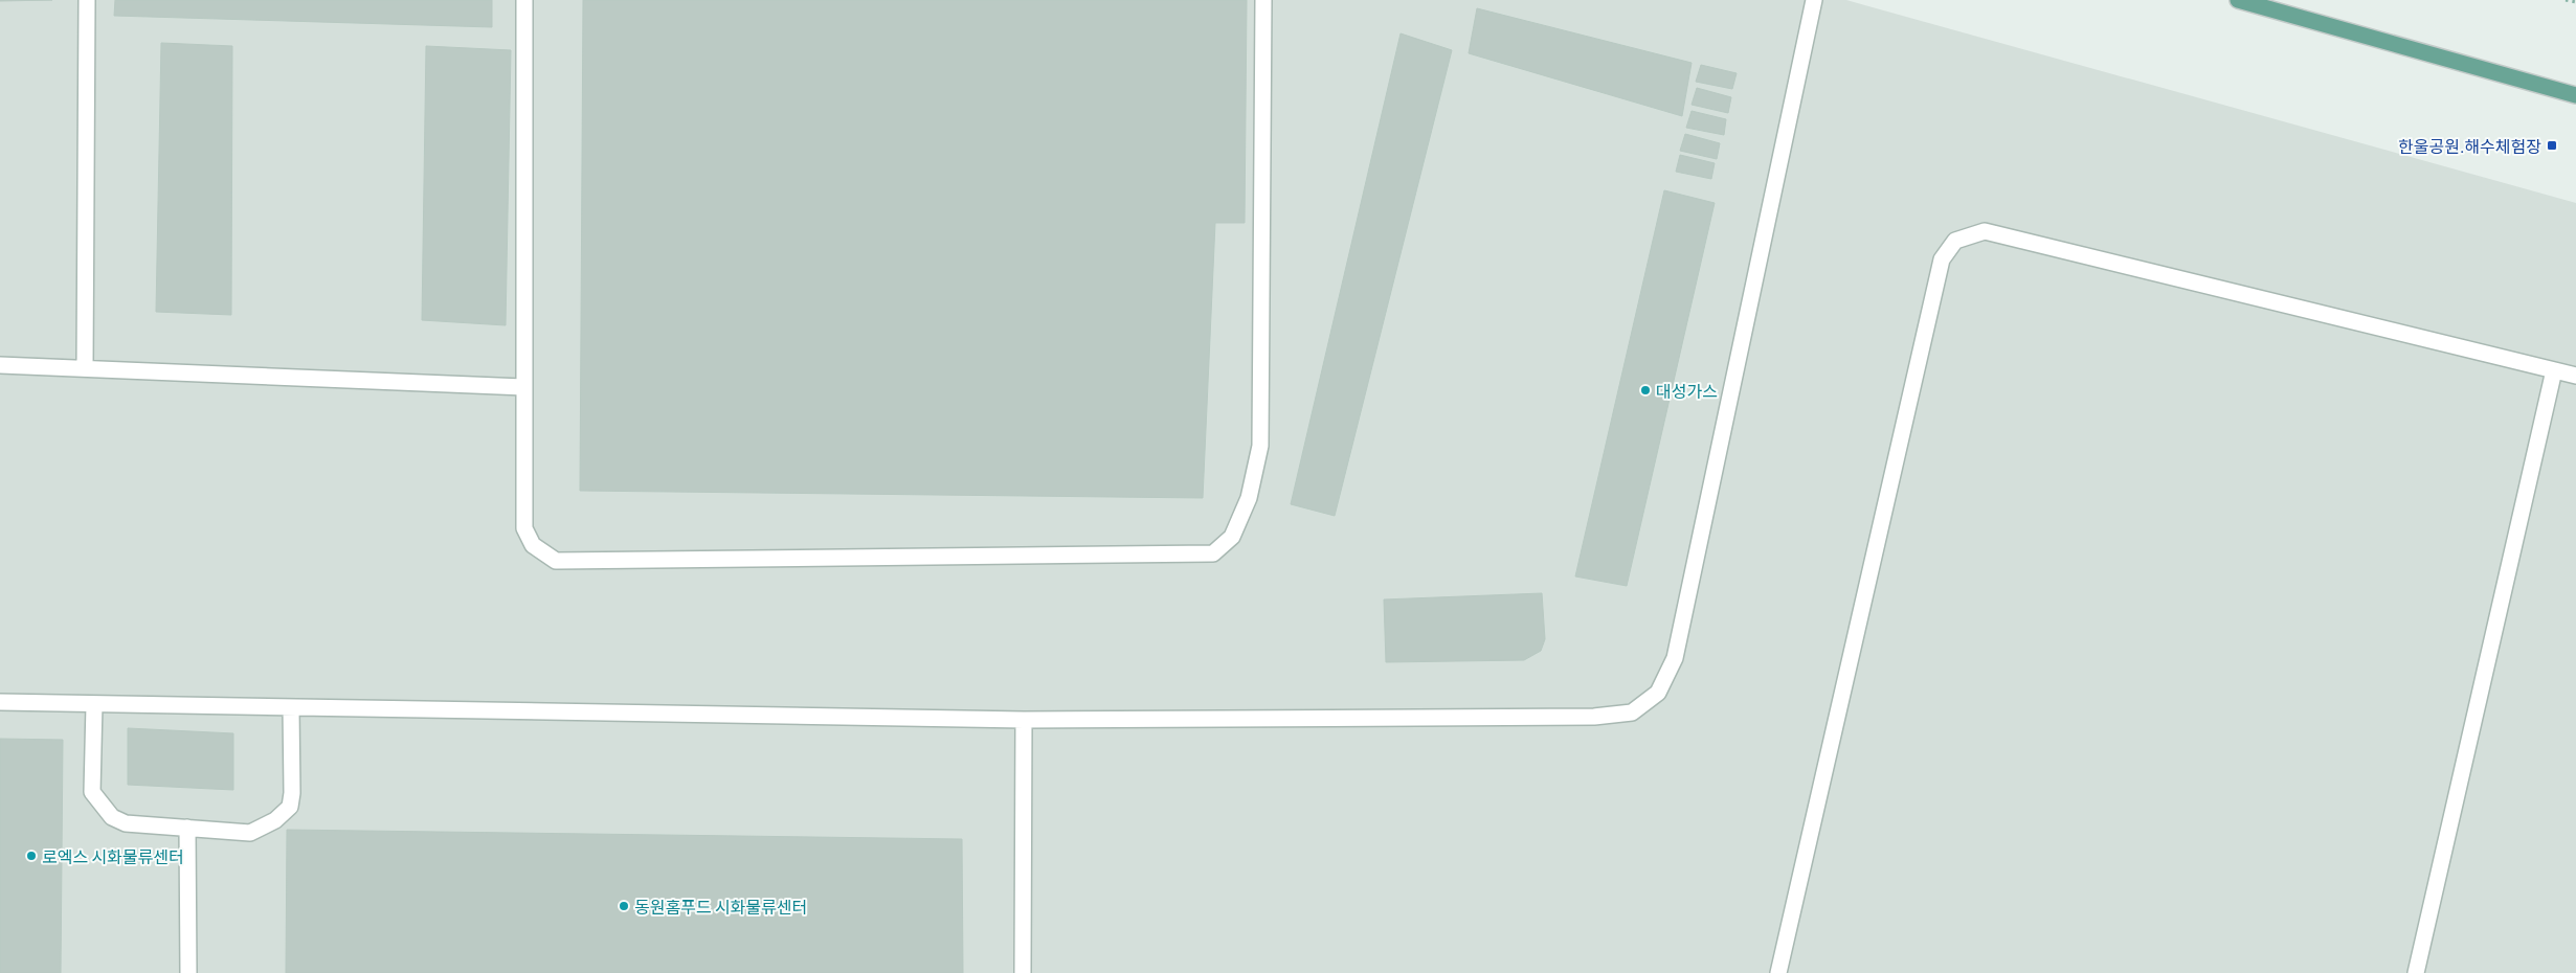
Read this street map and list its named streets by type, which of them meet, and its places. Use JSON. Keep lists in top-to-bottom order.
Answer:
{
  "places": {
    "transit": ["한울공원.해수체험장"],
    "other": ["대성가스", "로엑스 시화물류센터", "동원홈푸드 시화물류센터"]
  }
}
